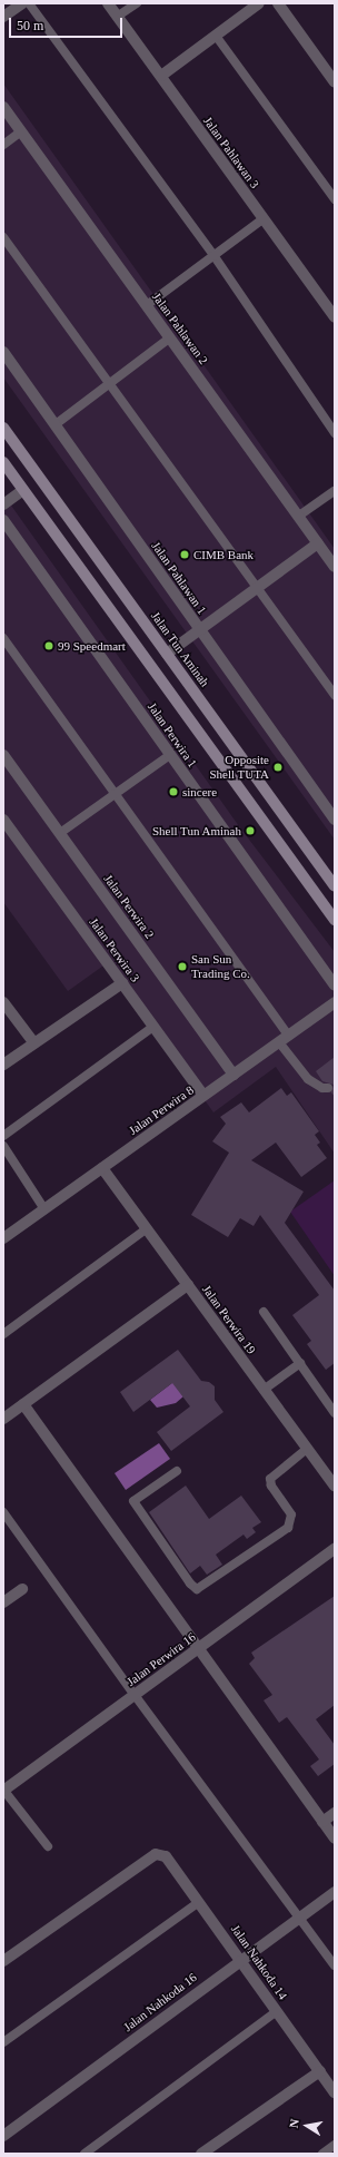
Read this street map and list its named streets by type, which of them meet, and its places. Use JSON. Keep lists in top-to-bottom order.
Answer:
{
  "streets": {
    "main road": ["Jalan Tun Aminah"],
    "street": [
      "Jalan Pahlawan 3",
      "Jalan Pahlawan 2",
      "Jalan Pahlawan 1",
      "Jalan Perwira 1",
      "Jalan Perwira 2",
      "Jalan Perwira 3",
      "Jalan Perwira 8",
      "Jalan Perwira 19",
      "Jalan Perwira 16",
      "Jalan Nahkoda 14",
      "Jalan Nahkoda 16"
    ]
  },
  "crossings": [
    ["Jalan Perwira 2", "Jalan Perwira 8"],
    ["Jalan Perwira 3", "Jalan Perwira 8"],
    ["Jalan Perwira 8", "Jalan Perwira 19"],
    ["Jalan Nahkoda 14", "Jalan Nahkoda 16"]
  ],
  "places": [
    "CIMB Bank",
    "99 Speedmart",
    "Opposite Shell TUTA",
    "sincere",
    "Shell Tun Aminah",
    "San Sun Trading Co."
  ],
  "scale_bar": "50 m",
  "north": "left"
}
